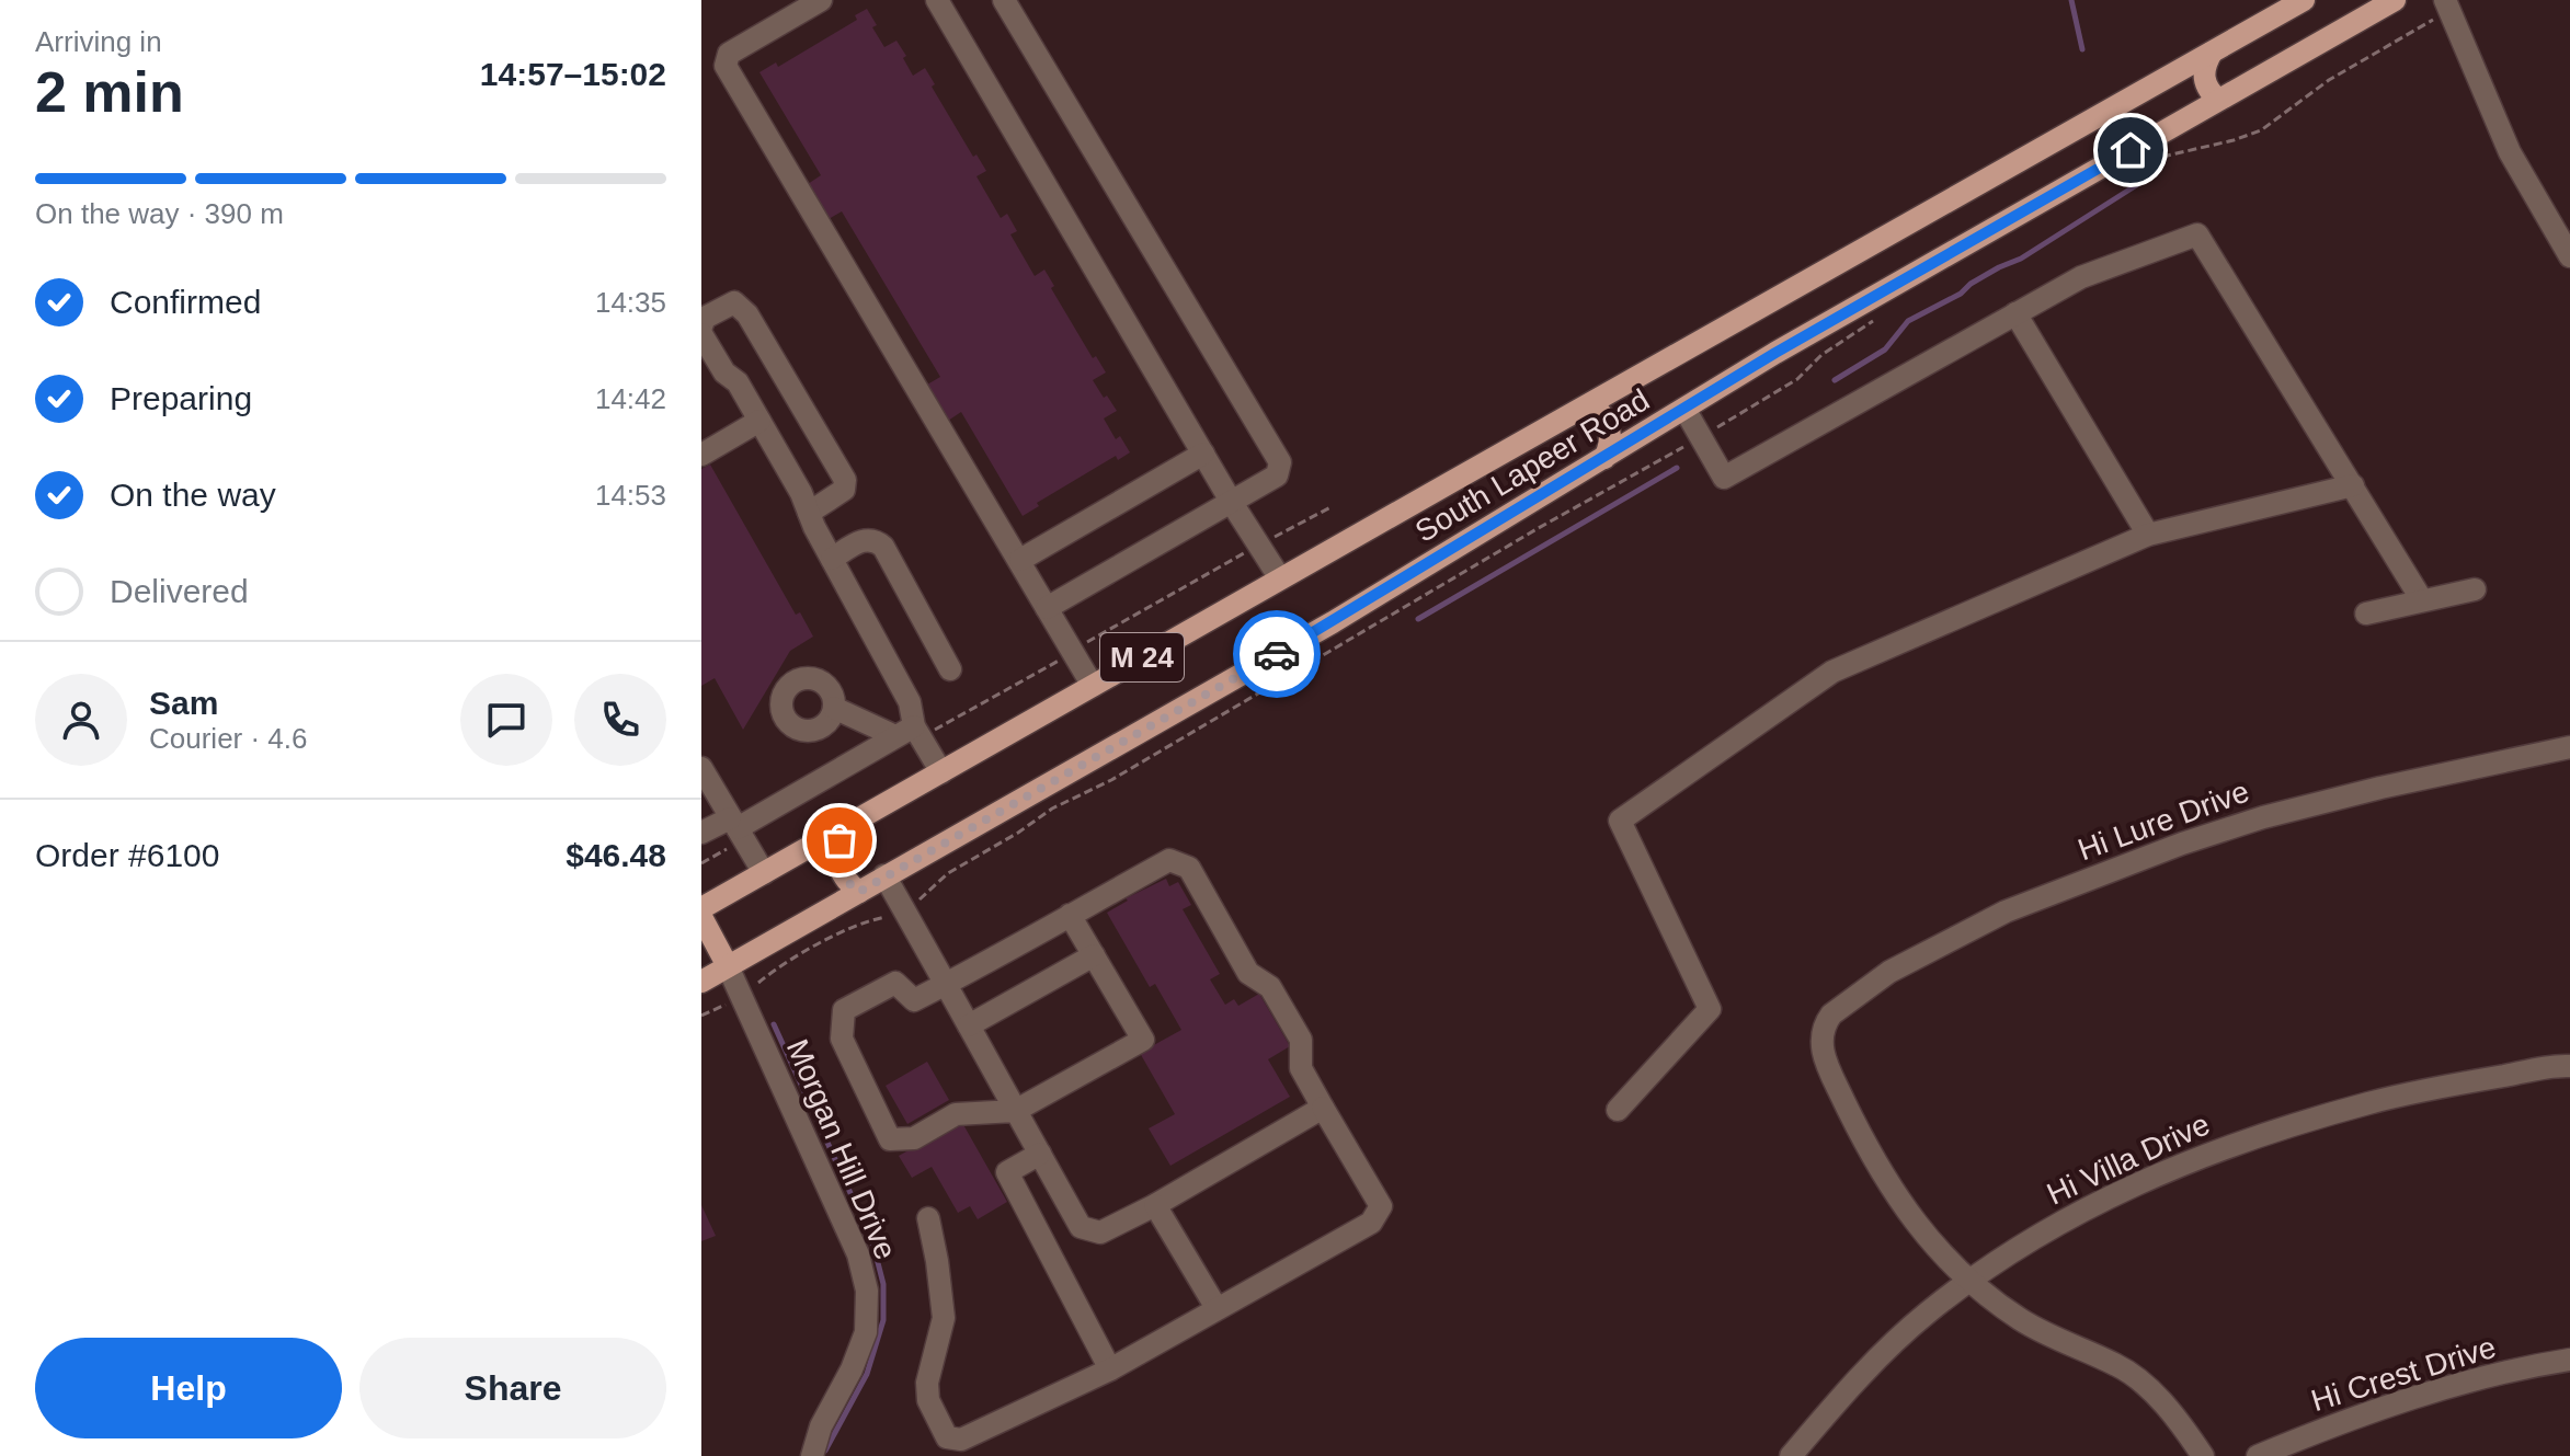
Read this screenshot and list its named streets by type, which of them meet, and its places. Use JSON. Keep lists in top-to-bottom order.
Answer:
{
  "streets": {
    "main road": ["South Lapeer Road", "M 24"],
    "street": [
      "Hi Lure Drive",
      "Morgan Hill Drive",
      "Hi Villa Drive",
      "Hi Crest Drive"
    ]
  },
  "crossings": [
    ["South Lapeer Road", "Morgan Hill Drive"],
    ["Hi Lure Drive", "Hi Villa Drive"]
  ],
  "page": {
    "heading": ["2 min", "Arriving in", "14:57–15:02"],
    "panel": [
      "Sam",
      "Courier · 4.6",
      "Order #6100",
      "$46.48"
    ],
    "bar": "On the way · 390 m",
    "list": [
      ["Confirmed", "14:35"],
      ["Preparing", "14:42"],
      ["On the way", "14:53"],
      "Delivered"
    ],
    "buttons": ["Help", "Share"]
  }
}
